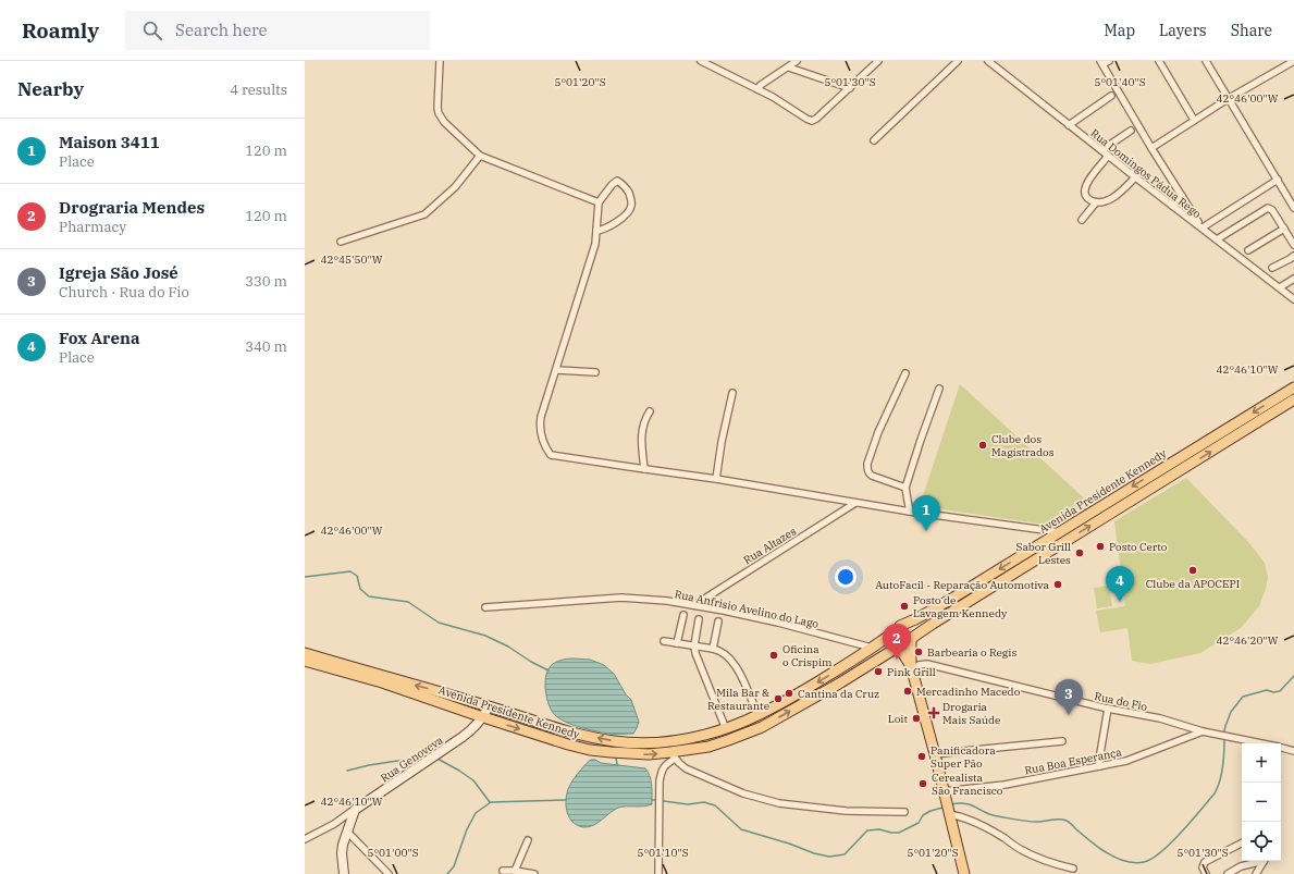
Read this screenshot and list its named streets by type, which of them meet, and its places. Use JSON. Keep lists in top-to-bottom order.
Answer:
{
  "streets": {
    "main road": ["Avenida Presidente Kennedy"],
    "street": [
      "Rua Domingos Pádua Rego",
      "Rua Altazes",
      "Rua Anfrisio Avelino do Lago",
      "Rua do Fio",
      "Rua Genoveva",
      "Rua Boa Esperança"
    ]
  },
  "crossings": [
    ["Avenida Presidente Kennedy", "Rua Anfrisio Avelino do Lago"],
    ["Avenida Presidente Kennedy", "Rua Genoveva"],
    ["Rua Altazes", "Rua Anfrisio Avelino do Lago"],
    ["Rua do Fio", "Rua Boa Esperança"]
  ],
  "places": {
    "other": [
      "Clube dos Magistrados",
      "Posto Certo",
      "Sabor Grill Lestes",
      "Clube da APOCEPI",
      "AutoFacil - Reparação Automotiva",
      "Posto de Lavagem Kennedy",
      "Barbearia o Regis",
      "Oficina o Crispim",
      "Pink Grill",
      "Mercadinho Macedo",
      "Cantina da Cruz",
      "Mila Bar & Restaurante",
      "Loit",
      "Panificadora Super Pão",
      "Cerealista São Francisco"
    ],
    "health": ["Drogaria Mais Saúde"]
  },
  "page": {
    "header": "Roamly",
    "search": "Search here",
    "nav": ["Map", "Layers", "Share"],
    "heading": ["Nearby", "4 results"],
    "list": [
      {
        "mark": "1",
        "name": "Maison 3411",
        "note": "Place",
        "value": "120 m"
      },
      {
        "mark": "2",
        "name": "Drograria Mendes",
        "note": "Pharmacy",
        "value": "120 m"
      },
      {
        "mark": "3",
        "name": "Igreja São José",
        "note": "Church · Rua do Fio",
        "value": "330 m"
      },
      {
        "mark": "4",
        "name": "Fox Arena",
        "note": "Place",
        "value": "340 m"
      }
    ],
    "pins": [
      "1",
      "4",
      "2",
      "3"
    ],
    "map_buttons": ["+", "−"]
  },
  "coordinates": [
    "5°01'40\"S",
    "5°01'20\"S",
    "5°01'30\"S",
    "42°46'00\"W",
    "42°45'50\"W",
    "42°46'10\"W",
    "42°46'20\"W",
    "5°01'00\"S",
    "5°01'10\"S"
  ]
}
